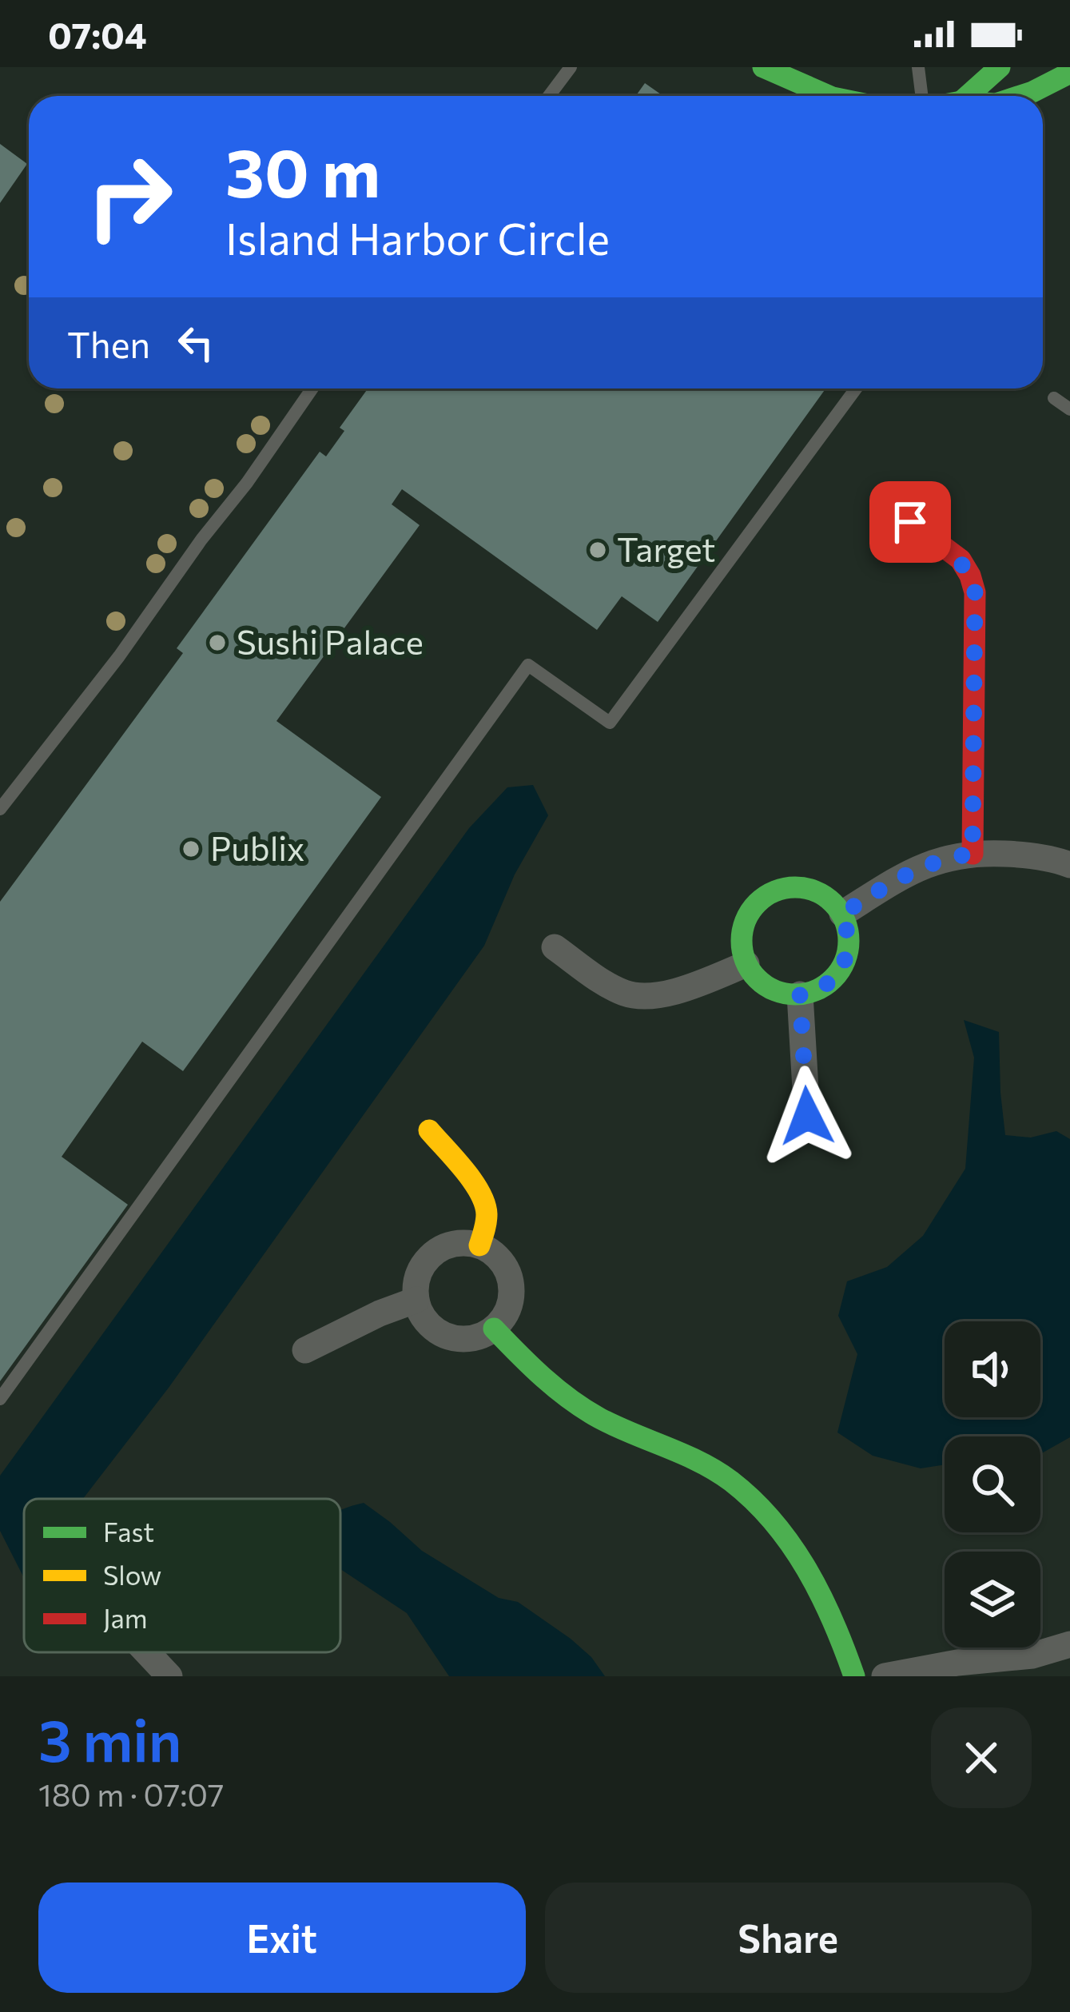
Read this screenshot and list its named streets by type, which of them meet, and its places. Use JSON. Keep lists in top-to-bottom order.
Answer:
{
  "places": ["Target", "Sushi Palace", "Publix"],
  "legend": ["Fast", "Slow", "Jam"],
  "page": {
    "status": "07:04",
    "turn": ["30 m", "Island Harbor Circle"],
    "then": "Then",
    "heading": ["3 min", "180 m · 07:07"],
    "buttons": ["Exit", "Share"]
  }
}
